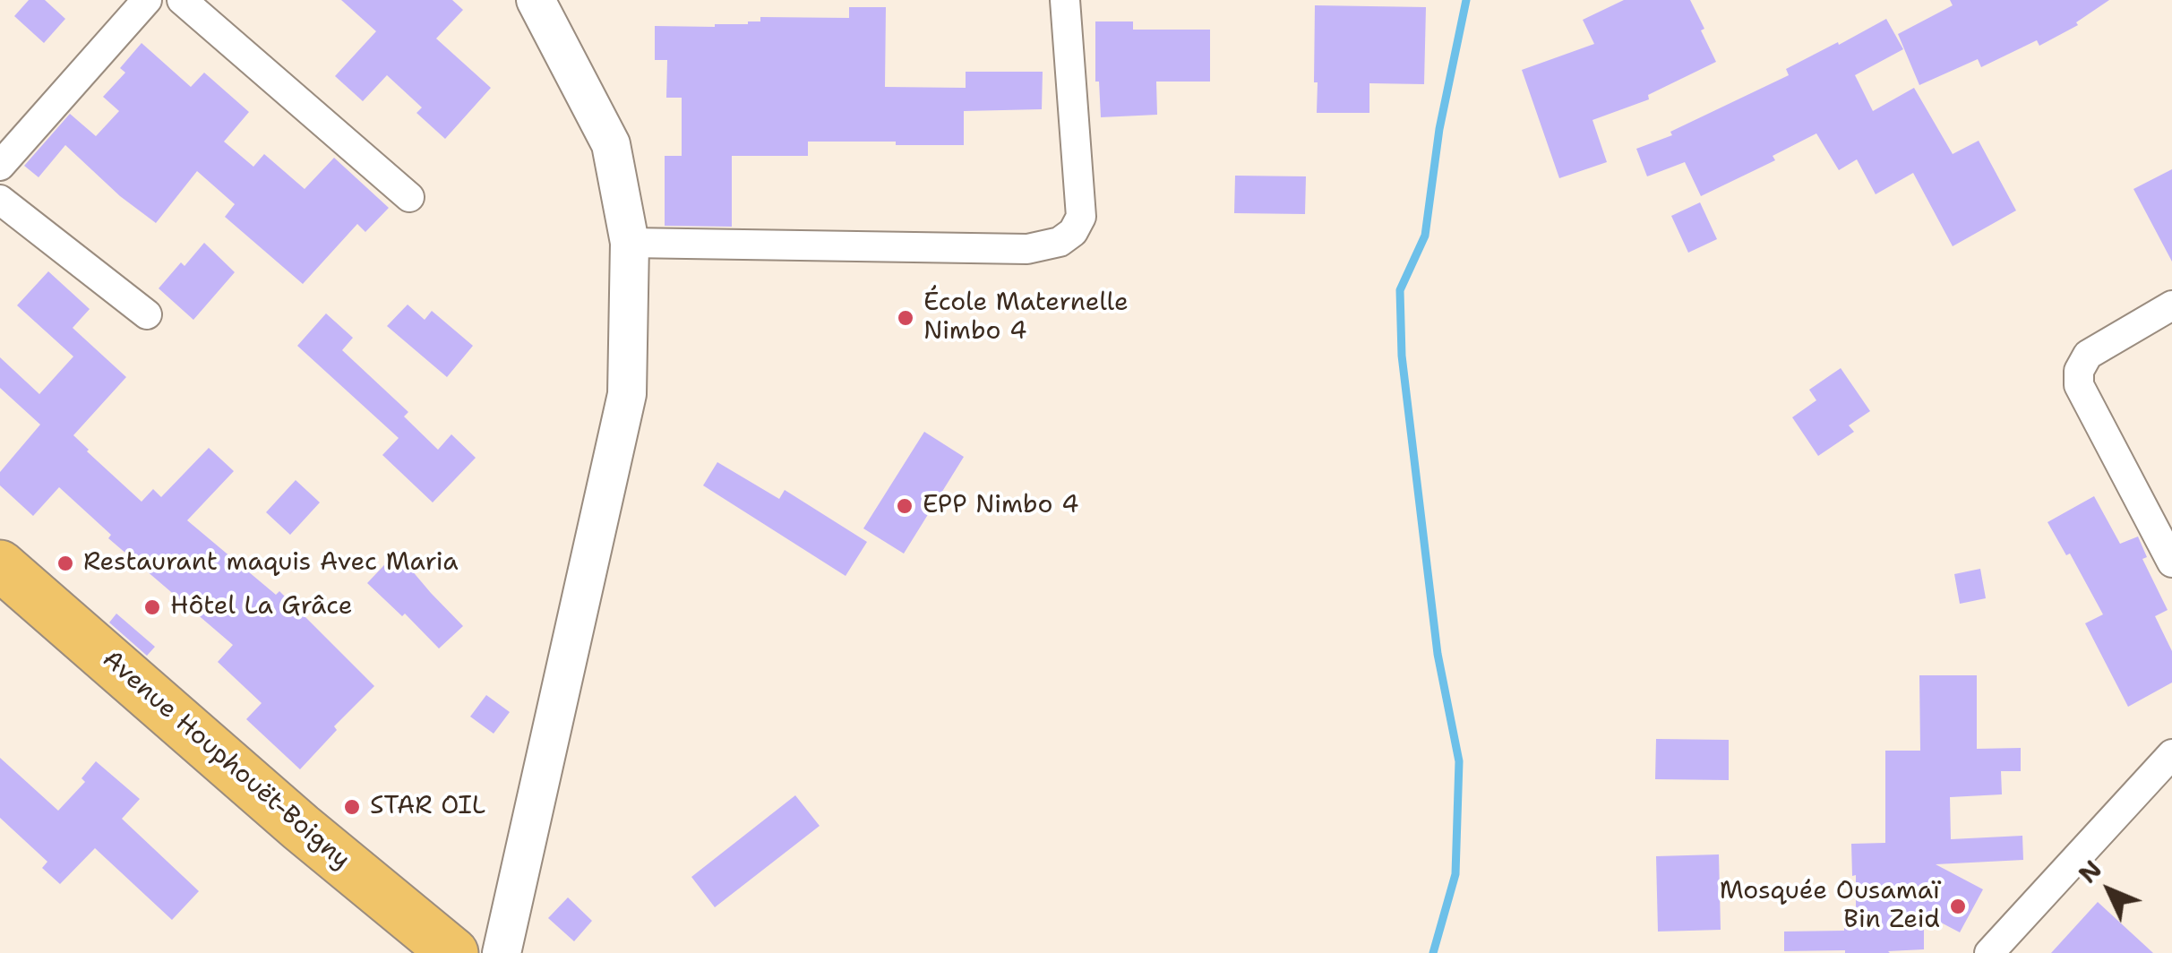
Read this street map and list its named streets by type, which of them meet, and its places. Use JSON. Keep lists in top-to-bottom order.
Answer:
{
  "streets": {
    "highway": ["Avenue Houphouët-Boigny"]
  },
  "places": [
    "École Maternelle Nimbo 4",
    "EPP Nimbo 4",
    "Restaurant maquis Avec Maria",
    "Hôtel La Grâce",
    "STAR OIL",
    "Mosquée Ousamaï Bin Zeid"
  ],
  "north": "top left"
}
